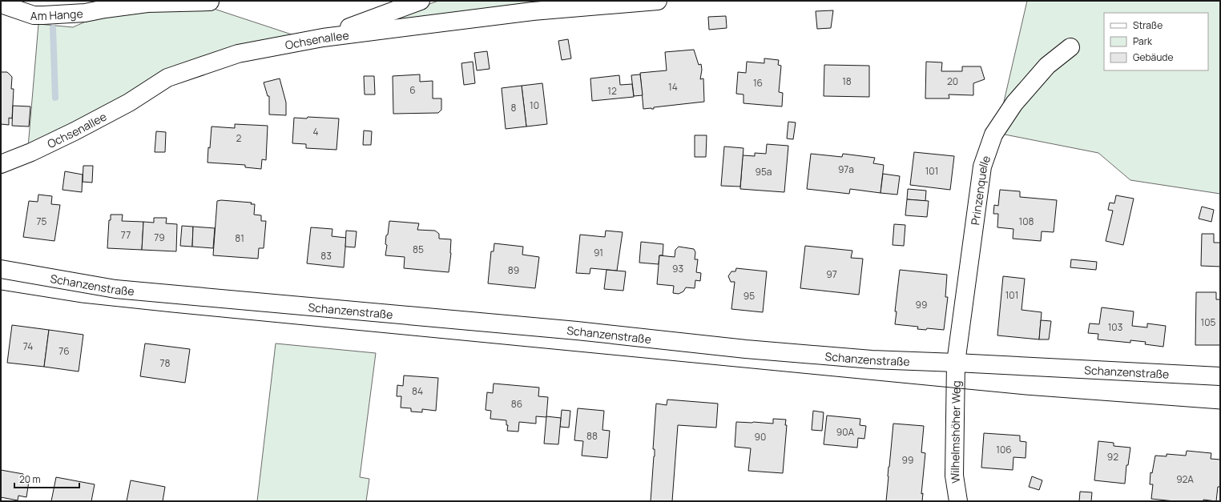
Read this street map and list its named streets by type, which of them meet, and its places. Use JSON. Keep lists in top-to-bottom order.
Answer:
{
  "streets": {
    "street": [
      "Am Hange",
      "Ochsenallee",
      "Prinzenquelle",
      "Schanzenstraße",
      "Wilhelmshöher Weg"
    ]
  },
  "crossings": [
    ["Prinzenquelle", "Schanzenstraße"],
    ["Prinzenquelle", "Wilhelmshöher Weg"],
    ["Schanzenstraße", "Wilhelmshöher Weg"]
  ],
  "house_numbers": [
    "18",
    "20",
    "16",
    "14",
    "6",
    "12",
    "10",
    "8",
    "4",
    "2",
    "97a",
    "101",
    "95a",
    "75",
    "108",
    "77",
    "79",
    "81",
    "85",
    "91",
    "83",
    "93",
    "89",
    "97",
    "101",
    "95",
    "99",
    "105",
    "103",
    "74",
    "76",
    "78",
    "84",
    "86",
    "90A",
    "88",
    "90",
    "106",
    "92",
    "99",
    "92A"
  ],
  "legend": ["Straße", "Park", "Gebäude"],
  "scale_bar": "20 m"
}
